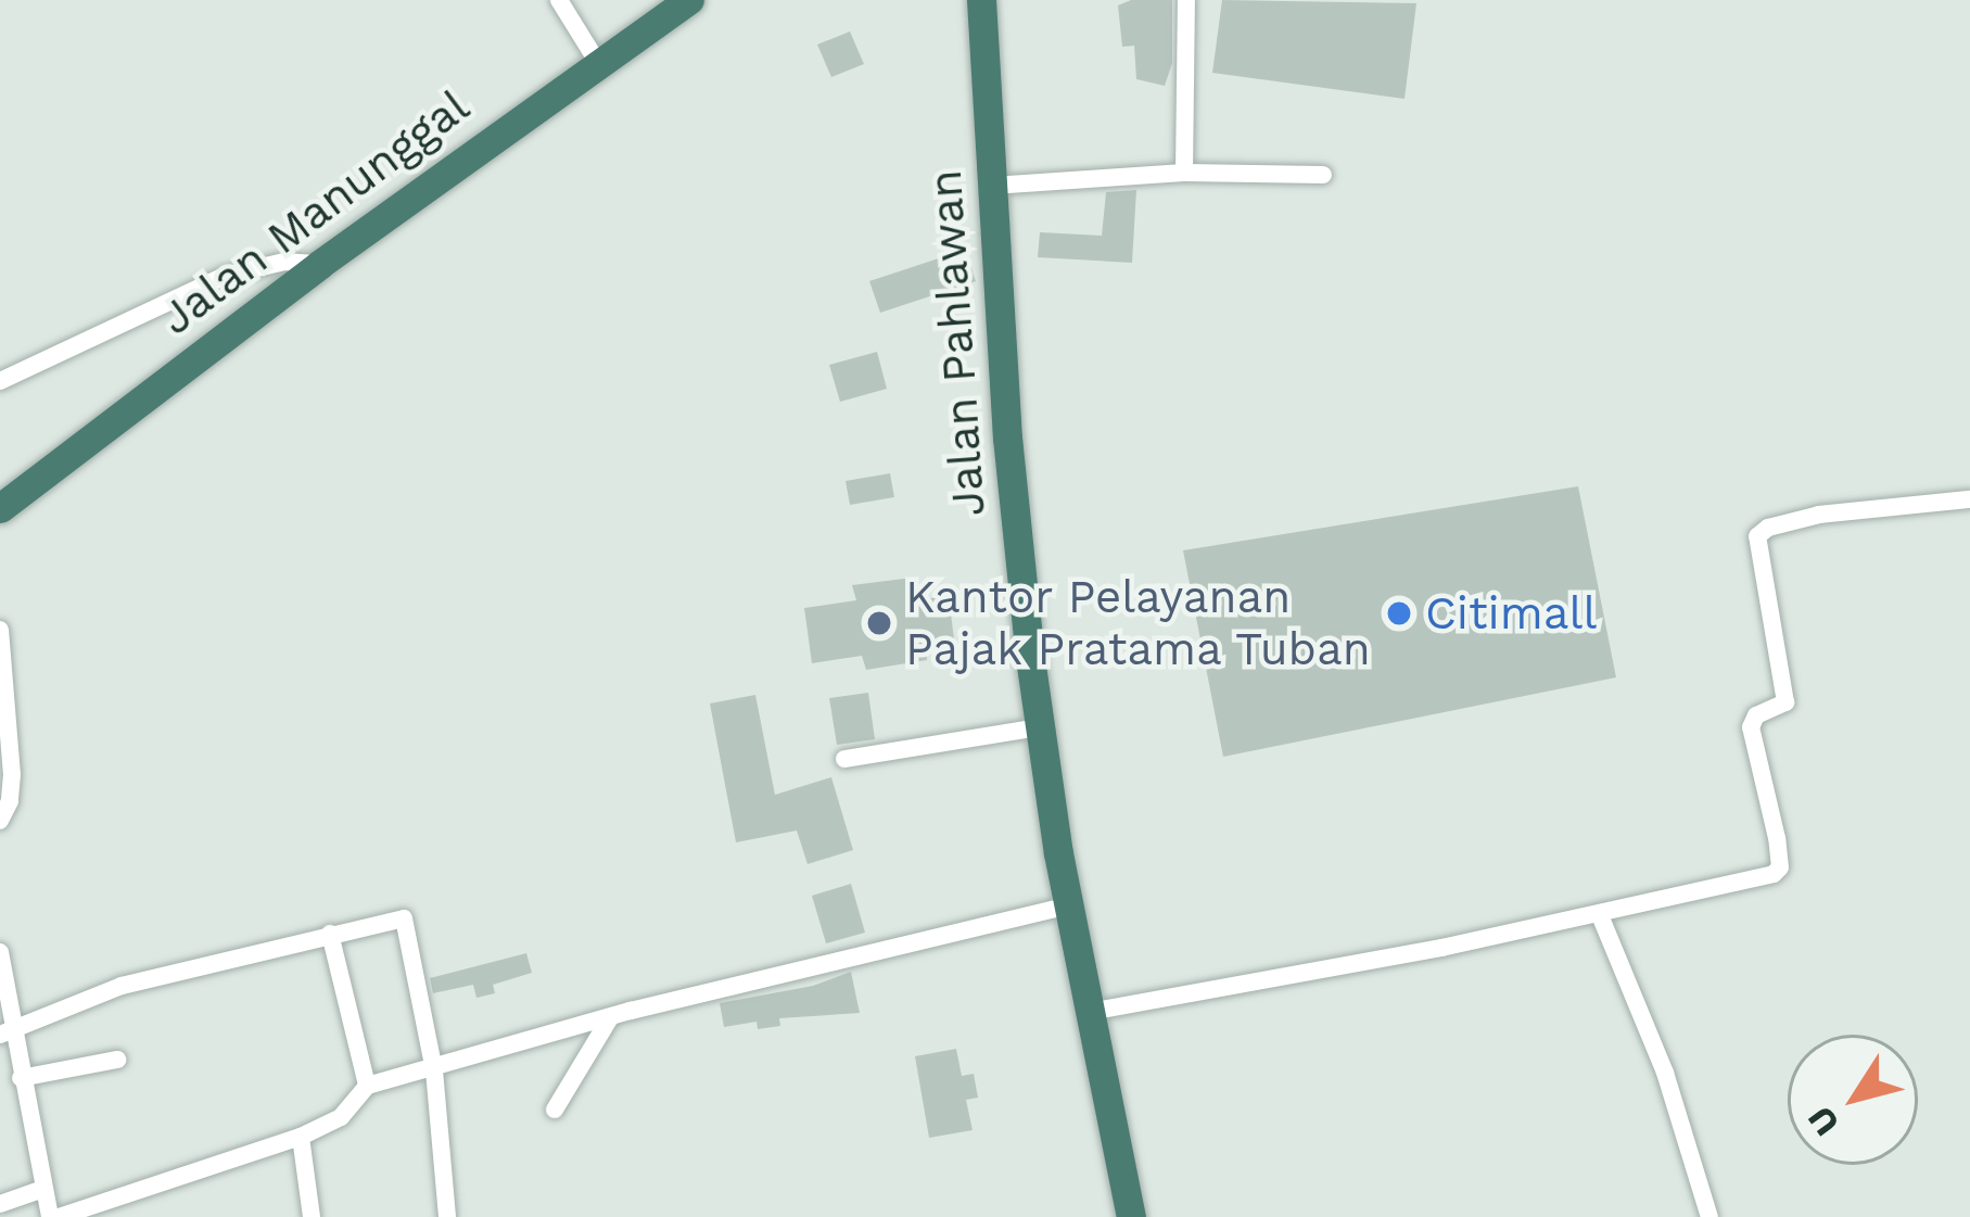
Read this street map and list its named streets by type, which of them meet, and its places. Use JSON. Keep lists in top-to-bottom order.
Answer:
{
  "streets": {
    "highway": ["Jalan Manunggal", "Jalan Pahlawan"]
  },
  "places": ["Citimall", "Kantor Pelayanan Pajak Pratama Tuban"],
  "north": "bottom left"
}
